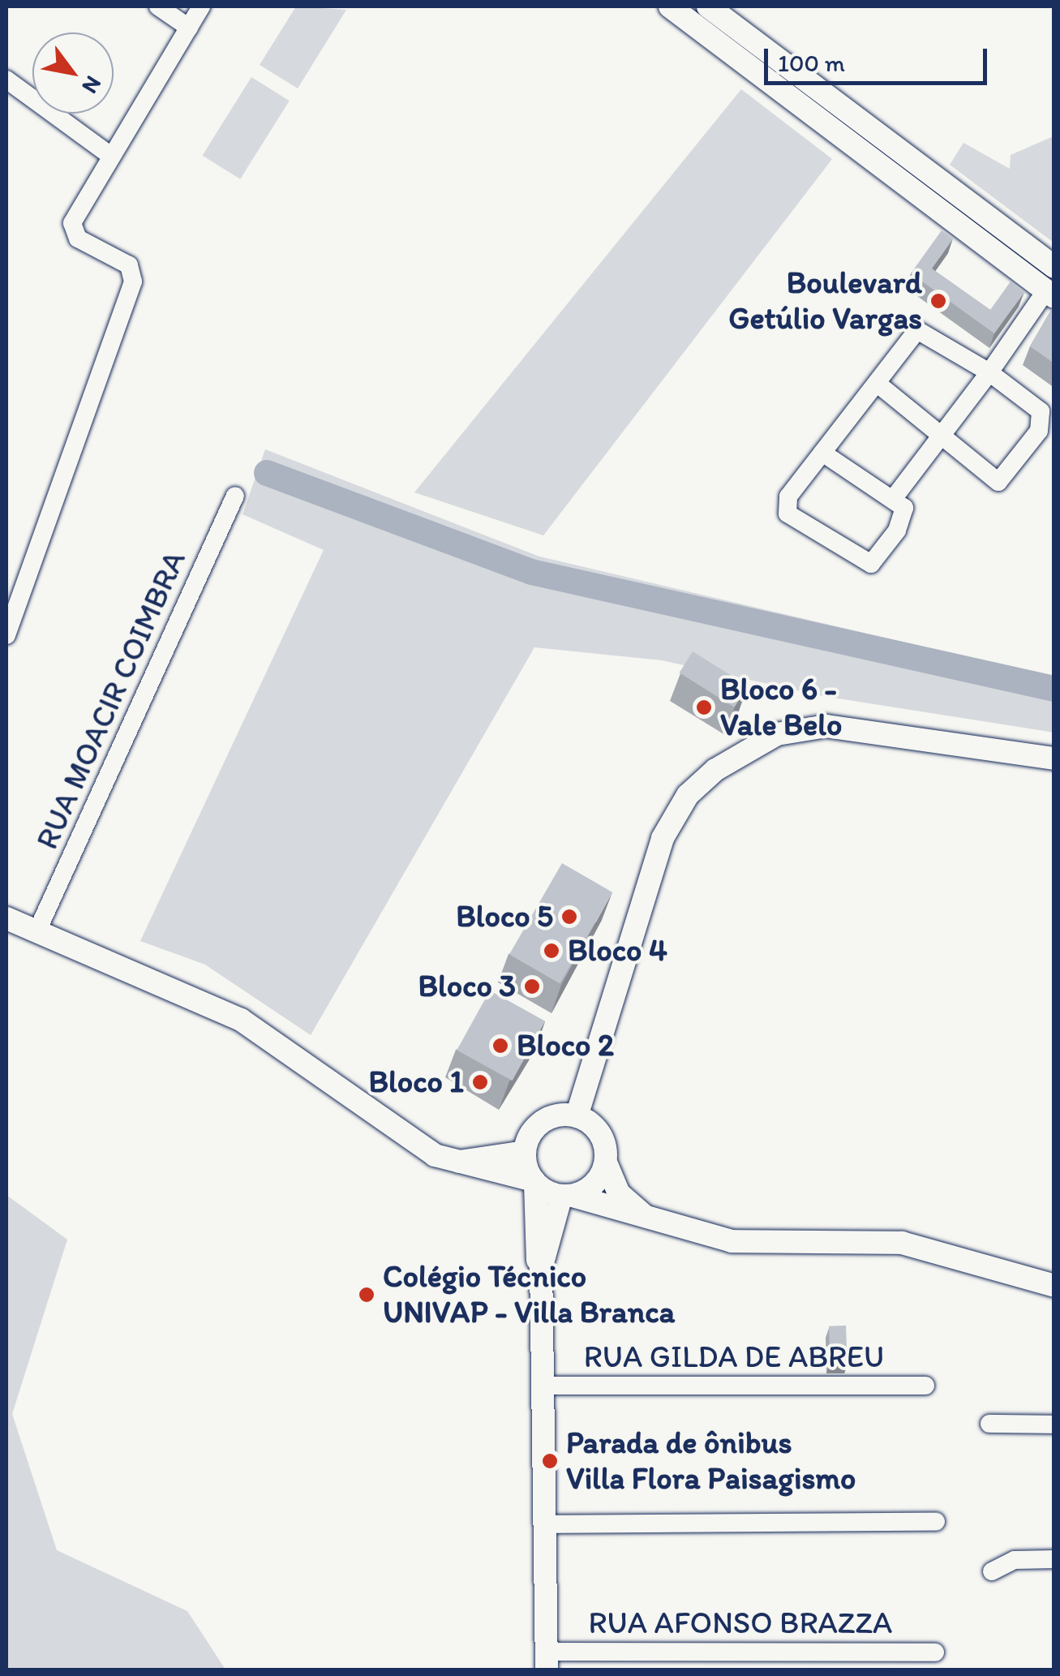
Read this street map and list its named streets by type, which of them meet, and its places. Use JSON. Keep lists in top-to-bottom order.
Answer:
{
  "streets": {
    "street": ["RUA MOACIR COIMBRA", "RUA GILDA DE ABREU", "RUA AFONSO BRAZZA"]
  },
  "places": [
    "Boulevard Getúlio Vargas",
    "Bloco 6 - Vale Belo",
    "Bloco 5",
    "Bloco 4",
    "Bloco 3",
    "Bloco 2",
    "Bloco 1",
    "Colégio Técnico UNIVAP - Villa Branca",
    "Parada de ônibus Villa Flora Paisagismo"
  ],
  "scale_bar": "100 m",
  "north": "bottom right"
}
